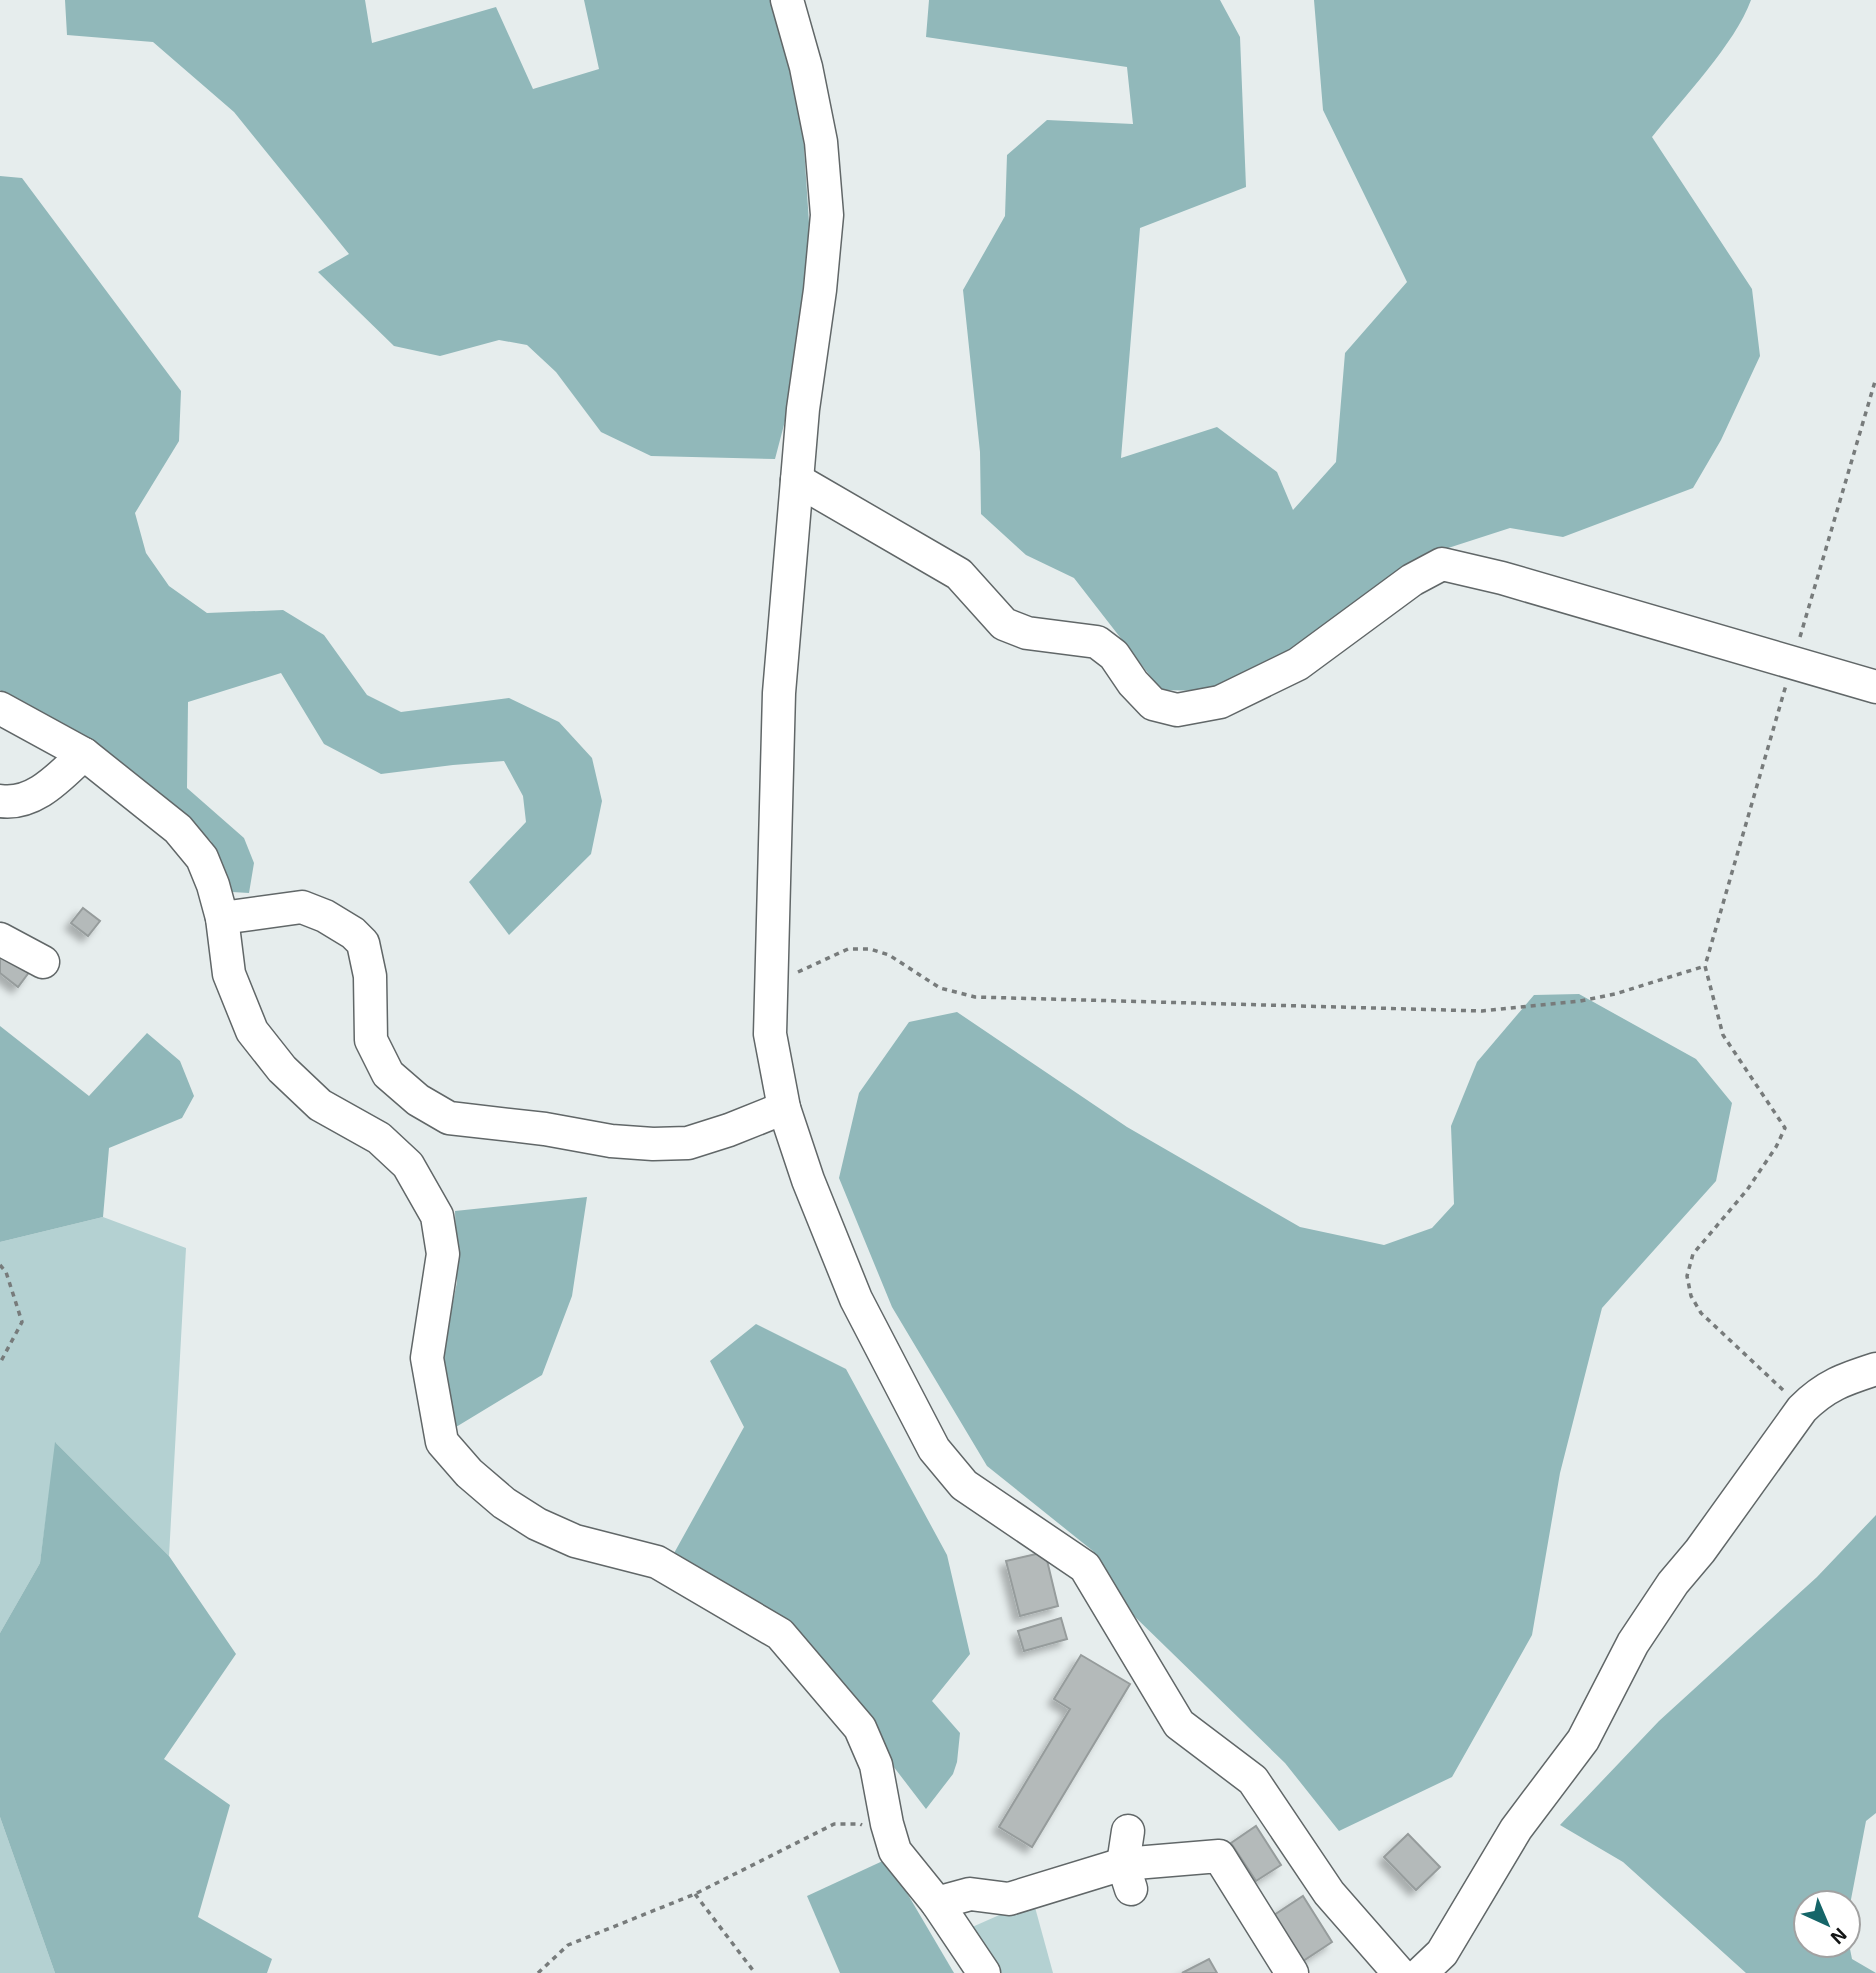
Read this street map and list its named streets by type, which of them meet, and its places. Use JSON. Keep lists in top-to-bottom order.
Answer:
{
  "north": "bottom right"
}
